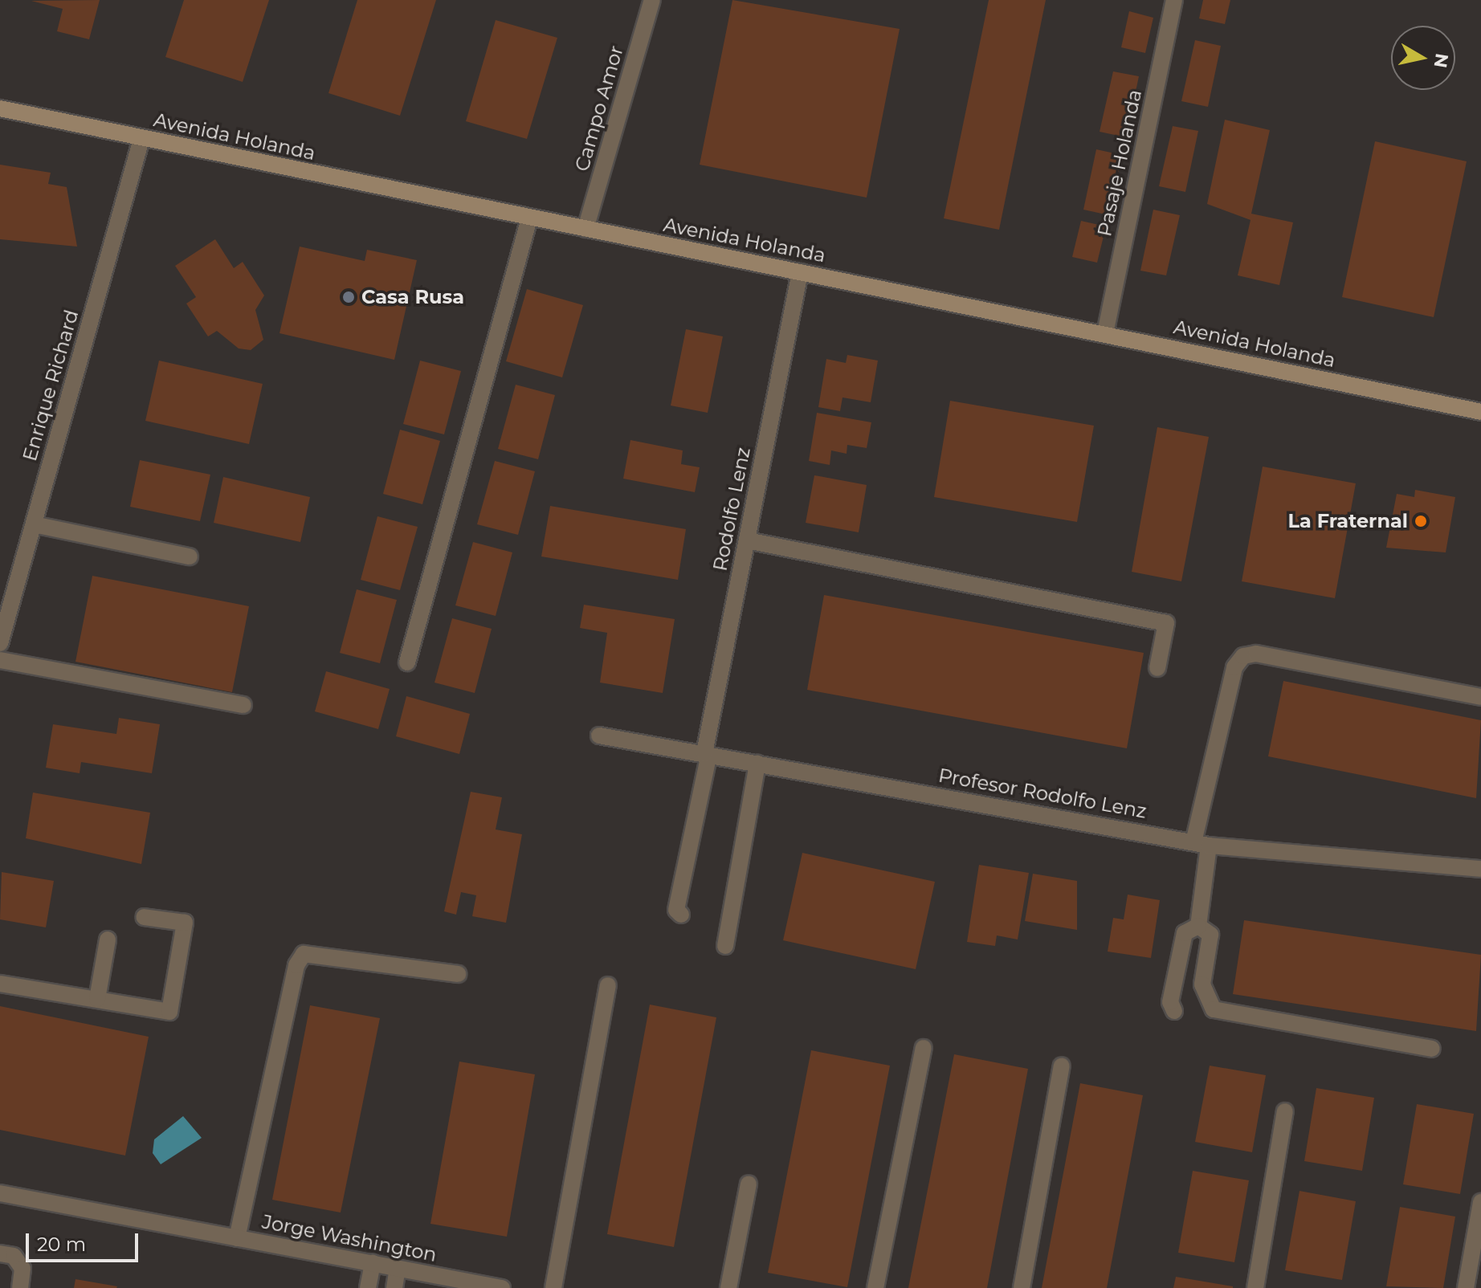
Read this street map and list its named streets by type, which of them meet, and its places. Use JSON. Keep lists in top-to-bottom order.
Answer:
{
  "streets": {
    "street": [
      "Campo Amor",
      "Avenida Holanda",
      "Pasaje Holanda",
      "Enrique Richard",
      "Rodolfo Lenz",
      "Profesor Rodolfo Lenz",
      "Jorge Washington"
    ]
  },
  "crossings": [
    ["Campo Amor", "Avenida Holanda"],
    ["Avenida Holanda", "Pasaje Holanda"],
    ["Avenida Holanda", "Enrique Richard"],
    ["Avenida Holanda", "Rodolfo Lenz"],
    ["Rodolfo Lenz", "Profesor Rodolfo Lenz"]
  ],
  "places": ["Casa Rusa", "La Fraternal"],
  "scale_bar": "20 m",
  "north": "right"
}
